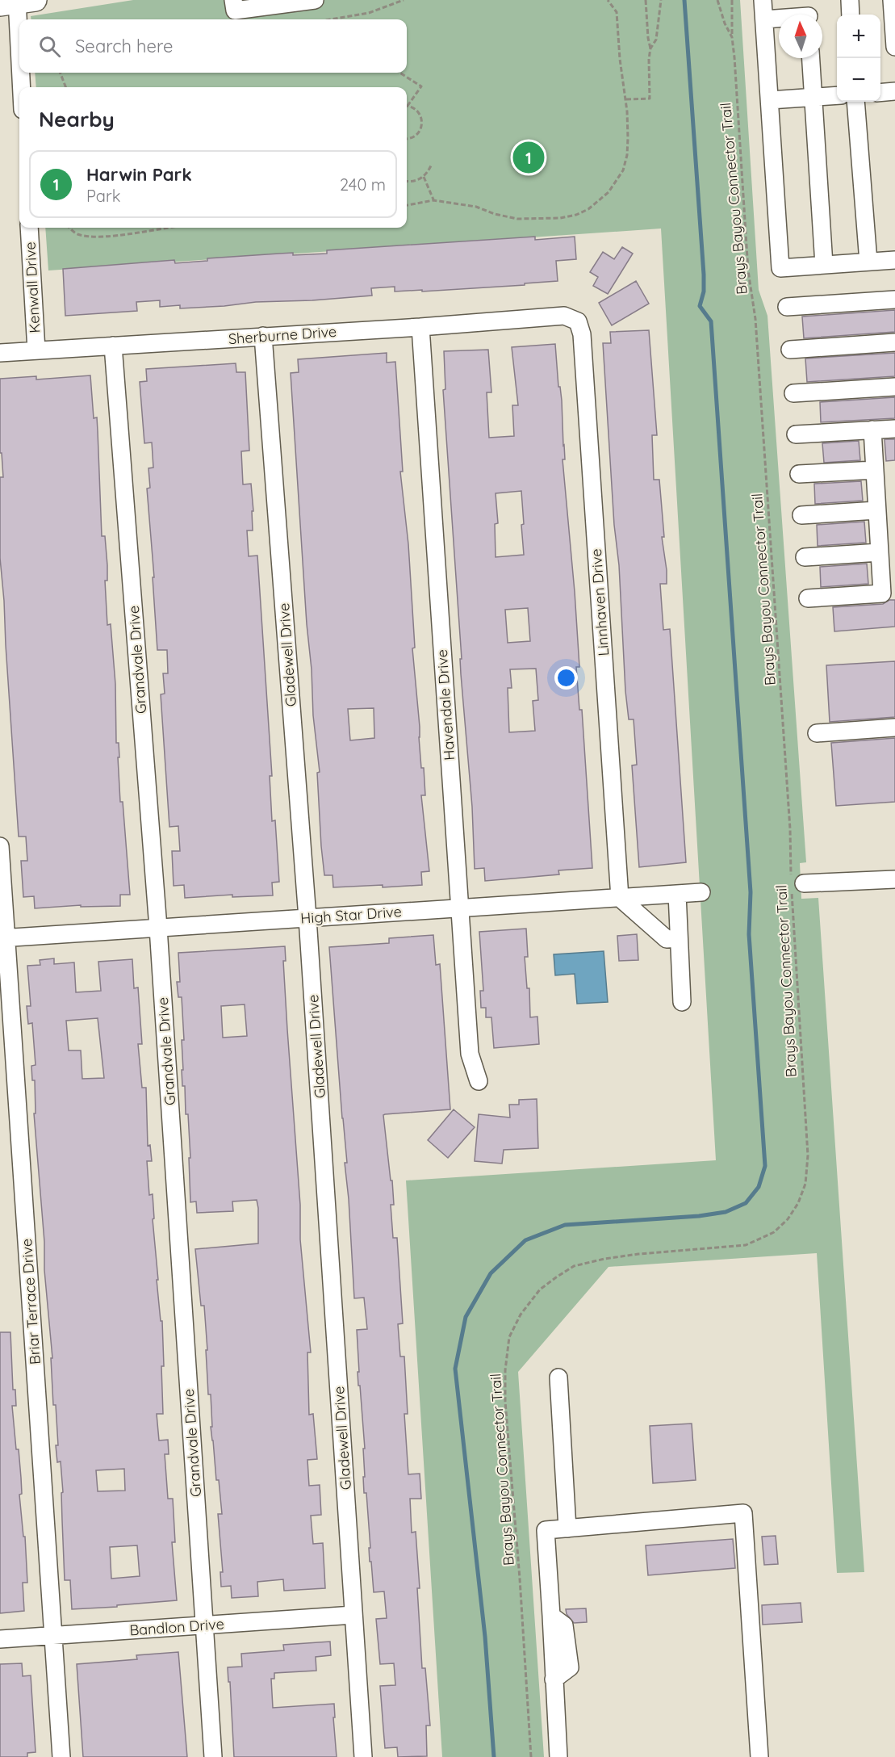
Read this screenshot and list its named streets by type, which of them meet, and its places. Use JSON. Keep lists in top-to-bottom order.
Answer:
{
  "streets": {
    "street": [
      "Kenwall Drive",
      "Sherburne Drive",
      "Linnhaven Drive",
      "Gladewell Drive",
      "Grandvale Drive",
      "Havendale Drive",
      "High Star Drive",
      "Briar Terrace Drive",
      "Bandlon Drive"
    ],
    "path": ["Brays Bayou Connector Trail"]
  },
  "crossings": [
    ["Kenwall Drive", "Sherburne Drive"],
    ["Sherburne Drive", "Linnhaven Drive"],
    ["Sherburne Drive", "Gladewell Drive"],
    ["Sherburne Drive", "Grandvale Drive"],
    ["Sherburne Drive", "Havendale Drive"],
    ["Linnhaven Drive", "High Star Drive"],
    ["Gladewell Drive", "High Star Drive"],
    ["Gladewell Drive", "Bandlon Drive"],
    ["Grandvale Drive", "High Star Drive"],
    ["Grandvale Drive", "Bandlon Drive"],
    ["Havendale Drive", "High Star Drive"],
    ["High Star Drive", "Briar Terrace Drive"],
    ["Briar Terrace Drive", "Bandlon Drive"]
  ],
  "north": "top",
  "page": {
    "map_buttons": ["+", "−"],
    "search": "Search here",
    "heading": "Nearby",
    "pins": "1",
    "list": [
      {
        "mark": "1",
        "name": "Harwin Park",
        "note": "Park",
        "value": "240 m"
      }
    ]
  }
}
